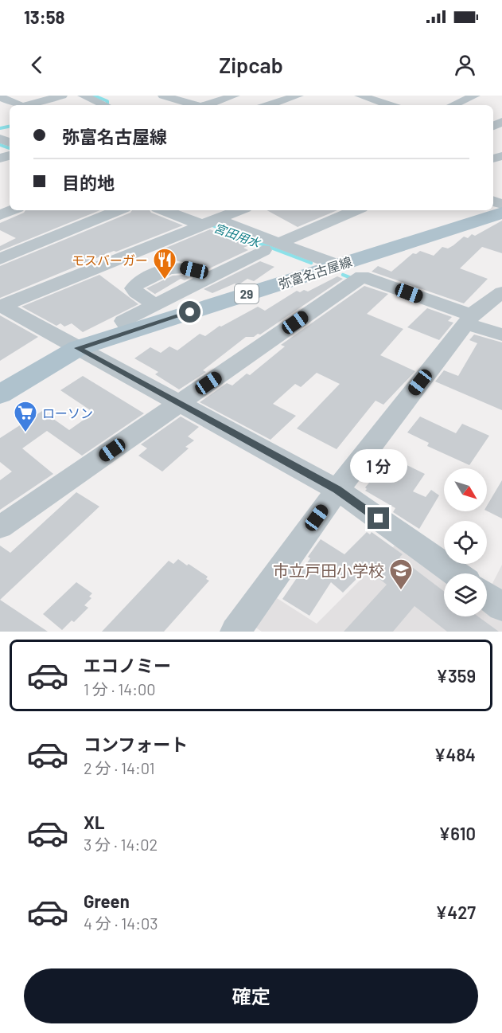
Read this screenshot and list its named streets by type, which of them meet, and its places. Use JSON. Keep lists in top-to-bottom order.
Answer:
{
  "streets": {
    "main road": ["弥富名古屋線", "29"]
  },
  "water": ["宮田用水"],
  "places": {
    "restaurant": ["モスバーガー"],
    "supermarket": ["ローソン"],
    "school or university": ["市立戸田小学校"]
  },
  "north": "bottom right",
  "page": {
    "status": "13:58",
    "header": "Zipcab",
    "banner": ["弥富名古屋線", "目的地"],
    "bubble": "1 分",
    "list": [
      {
        "name": "エコノミー",
        "note": "1 分 · 14:00",
        "value": "¥359"
      },
      {
        "name": "コンフォート",
        "note": "2 分 · 14:01",
        "value": "¥484"
      },
      {
        "name": "XL",
        "note": "3 分 · 14:02",
        "value": "¥610"
      },
      {
        "name": "Green",
        "note": "4 分 · 14:03",
        "value": "¥427"
      }
    ],
    "buttons": "確定"
  }
}
